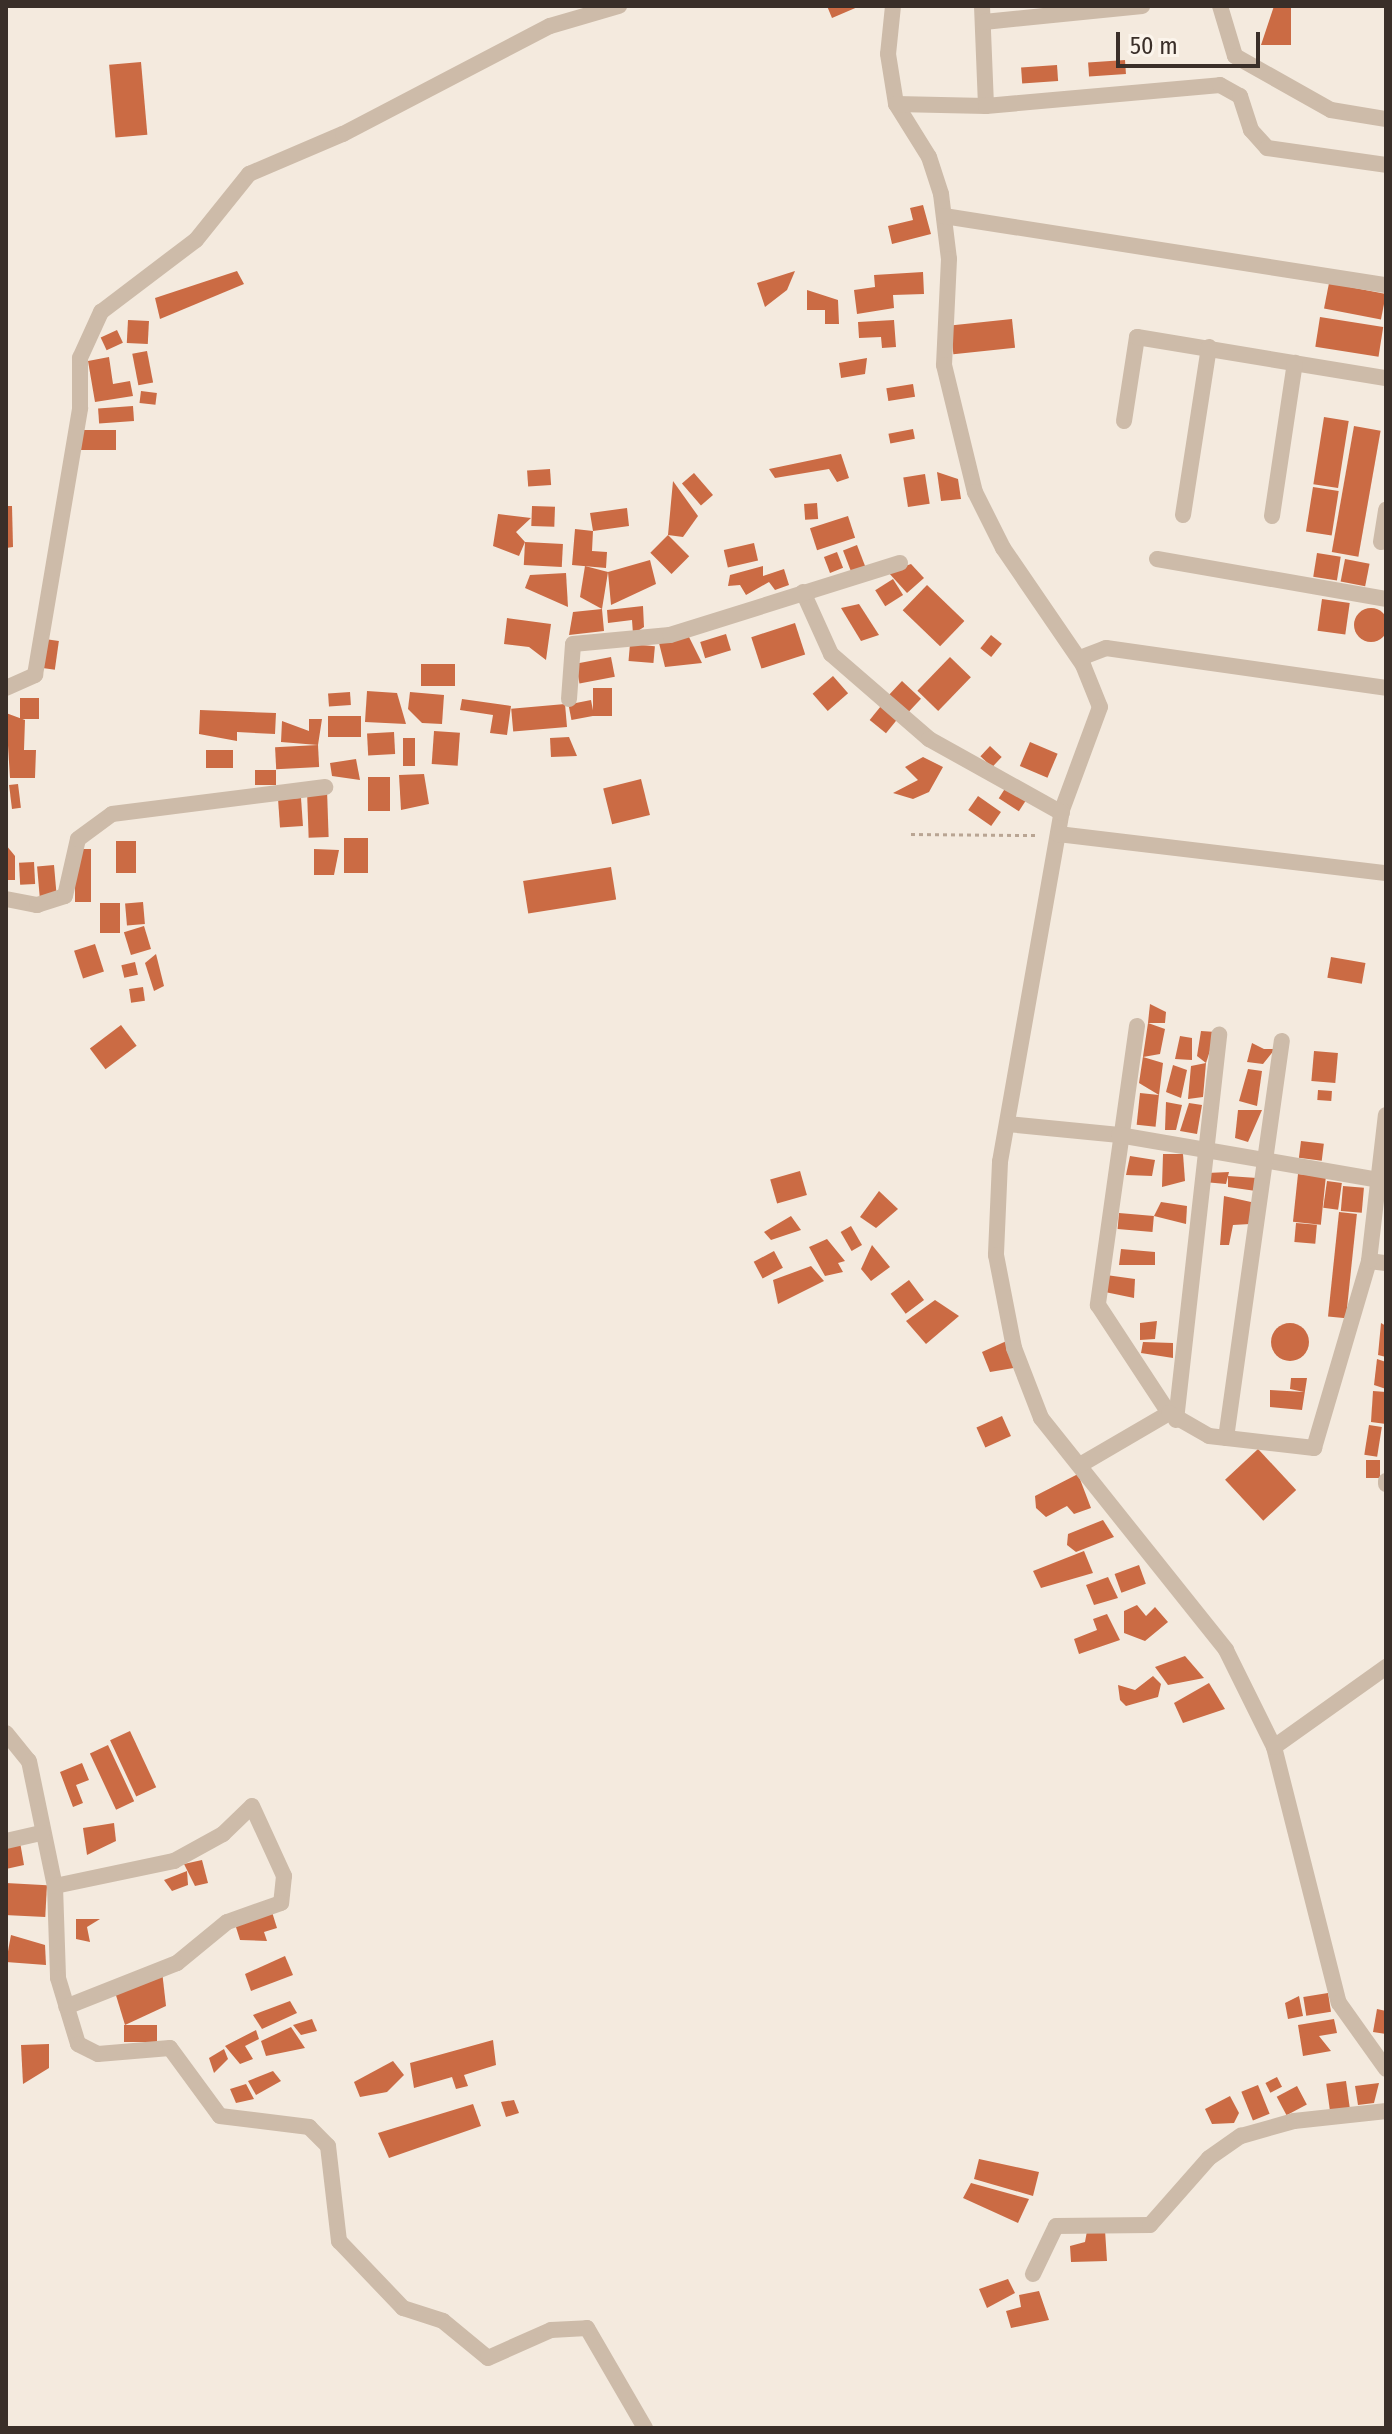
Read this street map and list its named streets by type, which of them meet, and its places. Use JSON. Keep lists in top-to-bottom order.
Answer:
{
  "scale_bar": "50 m"
}
